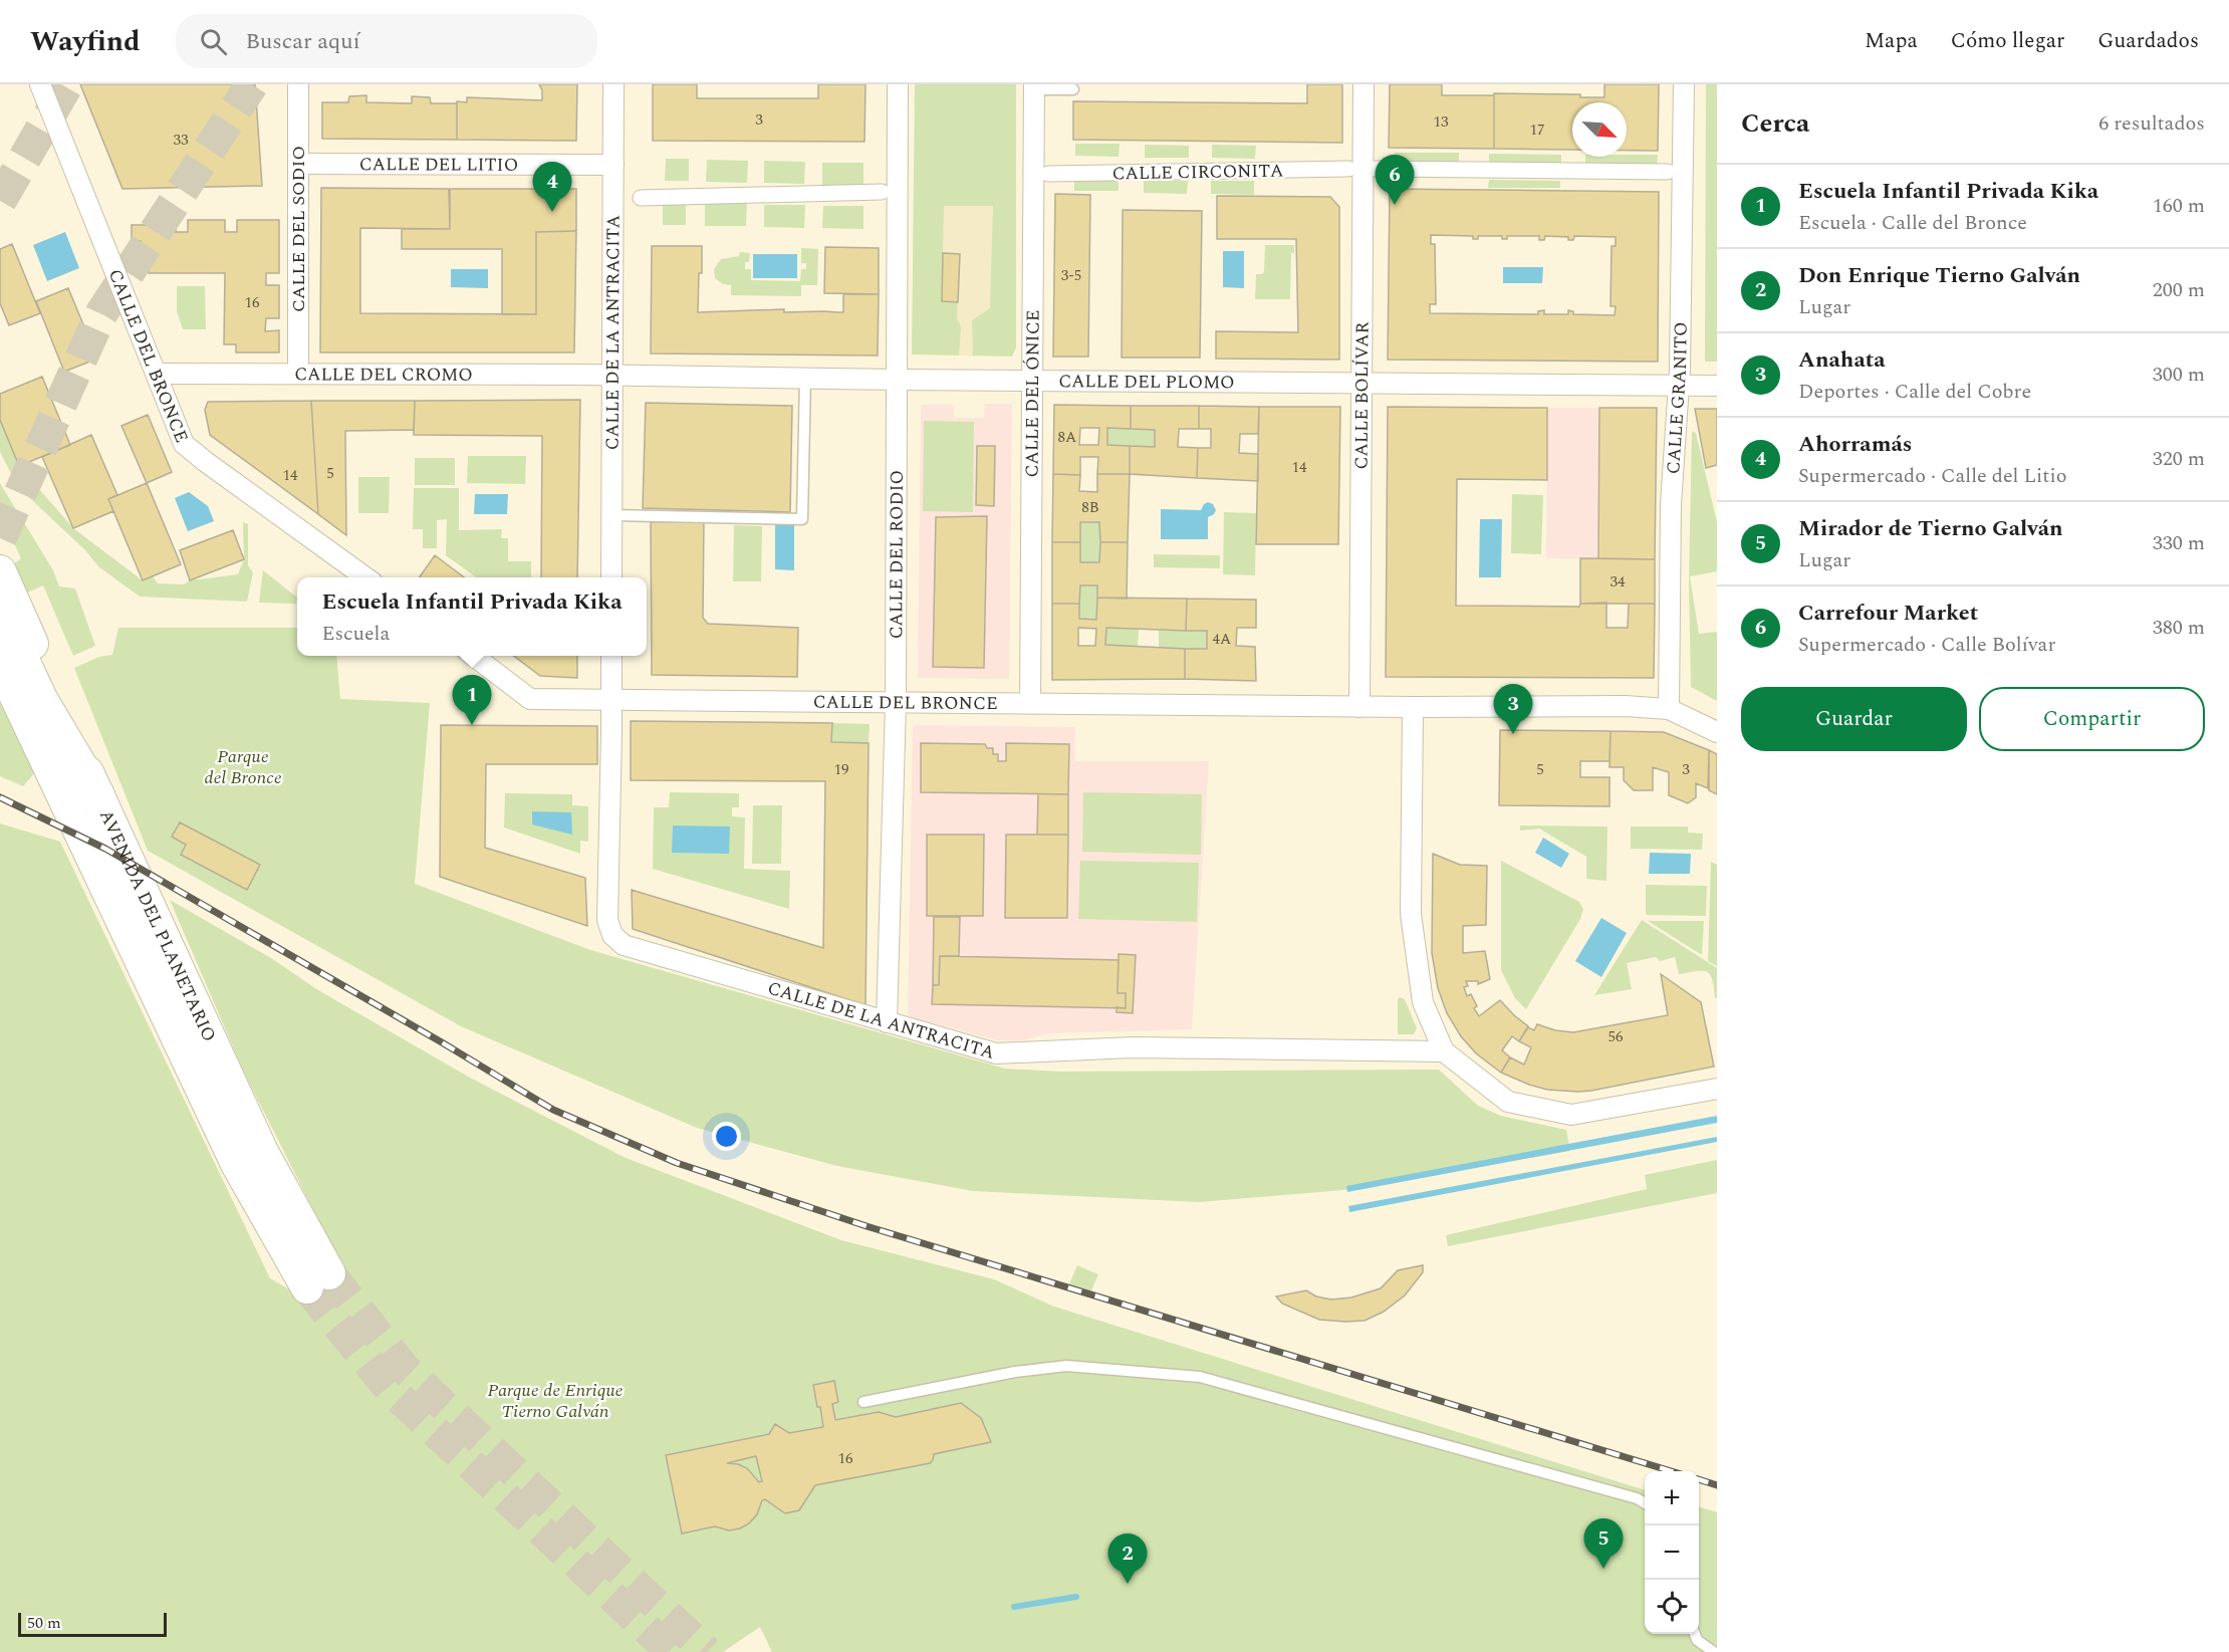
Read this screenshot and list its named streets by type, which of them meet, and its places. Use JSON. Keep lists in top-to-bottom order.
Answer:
{
  "streets": {
    "main road": ["AVENIDA DEL PLANETARIO"],
    "street": [
      "CALLE DEL LITIO",
      "CALLE CIRCONITA",
      "CALLE DEL SODIO",
      "CALLE DE LA ANTRACITA",
      "CALLE DEL BRONCE",
      "CALLE DEL CROMO",
      "CALLE DEL PLOMO",
      "CALLE DEL ÓNICE",
      "CALLE BOLÍVAR",
      "CALLE GRANITO",
      "CALLE DEL RODIO"
    ]
  },
  "crossings": [
    ["CALLE DEL LITIO", "CALLE DEL SODIO"],
    ["CALLE DEL LITIO", "CALLE DE LA ANTRACITA"],
    ["CALLE DEL SODIO", "CALLE DEL CROMO"],
    ["CALLE DE LA ANTRACITA", "CALLE DEL BRONCE"],
    ["CALLE DE LA ANTRACITA", "CALLE DEL CROMO"],
    ["CALLE DE LA ANTRACITA", "CALLE DEL PLOMO"],
    ["CALLE DE LA ANTRACITA", "CALLE DEL RODIO"],
    ["CALLE DEL BRONCE", "CALLE DEL CROMO"],
    ["CALLE DEL BRONCE", "CALLE DEL ÓNICE"],
    ["CALLE DEL BRONCE", "CALLE BOLÍVAR"],
    ["CALLE DEL BRONCE", "CALLE GRANITO"],
    ["CALLE DEL BRONCE", "CALLE DEL RODIO"],
    ["CALLE DEL CROMO", "CALLE DEL PLOMO"],
    ["CALLE DEL PLOMO", "CALLE DEL ÓNICE"],
    ["CALLE DEL PLOMO", "CALLE BOLÍVAR"],
    ["CALLE DEL PLOMO", "CALLE GRANITO"],
    ["CALLE DEL PLOMO", "CALLE DEL RODIO"]
  ],
  "parks": ["Parque del Bronce", "Parque de Enrique Tierno Galván"],
  "house_numbers": [
    "3",
    "13",
    "17",
    "33",
    "3-5",
    "16",
    "8A",
    "14",
    "5",
    "14",
    "8B",
    "34",
    "4A",
    "19",
    "5",
    "3",
    "56",
    "16"
  ],
  "scale_bar": "50 m",
  "north": "bottom right",
  "page": {
    "header": "Wayfind",
    "search": "Buscar aquí",
    "nav": ["Mapa", "Cómo llegar", "Guardados"],
    "heading": ["Cerca", "6 resultados"],
    "pins": [
      "6",
      "4",
      "1",
      "3",
      "5",
      "2"
    ],
    "list": [
      {
        "mark": "1",
        "name": "Escuela Infantil Privada Kika",
        "note": "Escuela · Calle del Bronce",
        "value": "160 m"
      },
      {
        "mark": "2",
        "name": "Don Enrique Tierno Galván",
        "note": "Lugar",
        "value": "200 m"
      },
      {
        "mark": "3",
        "name": "Anahata",
        "note": "Deportes · Calle del Cobre",
        "value": "300 m"
      },
      {
        "mark": "4",
        "name": "Ahorramás",
        "note": "Supermercado · Calle del Litio",
        "value": "320 m"
      },
      {
        "mark": "5",
        "name": "Mirador de Tierno Galván",
        "note": "Lugar",
        "value": "330 m"
      },
      {
        "mark": "6",
        "name": "Carrefour Market",
        "note": "Supermercado · Calle Bolívar",
        "value": "380 m"
      }
    ],
    "popup": ["Escuela Infantil Privada Kika", "Escuela"],
    "buttons": ["Guardar", "Compartir"],
    "map_buttons": ["+", "−"],
    "scale": "50 m"
  }
}
